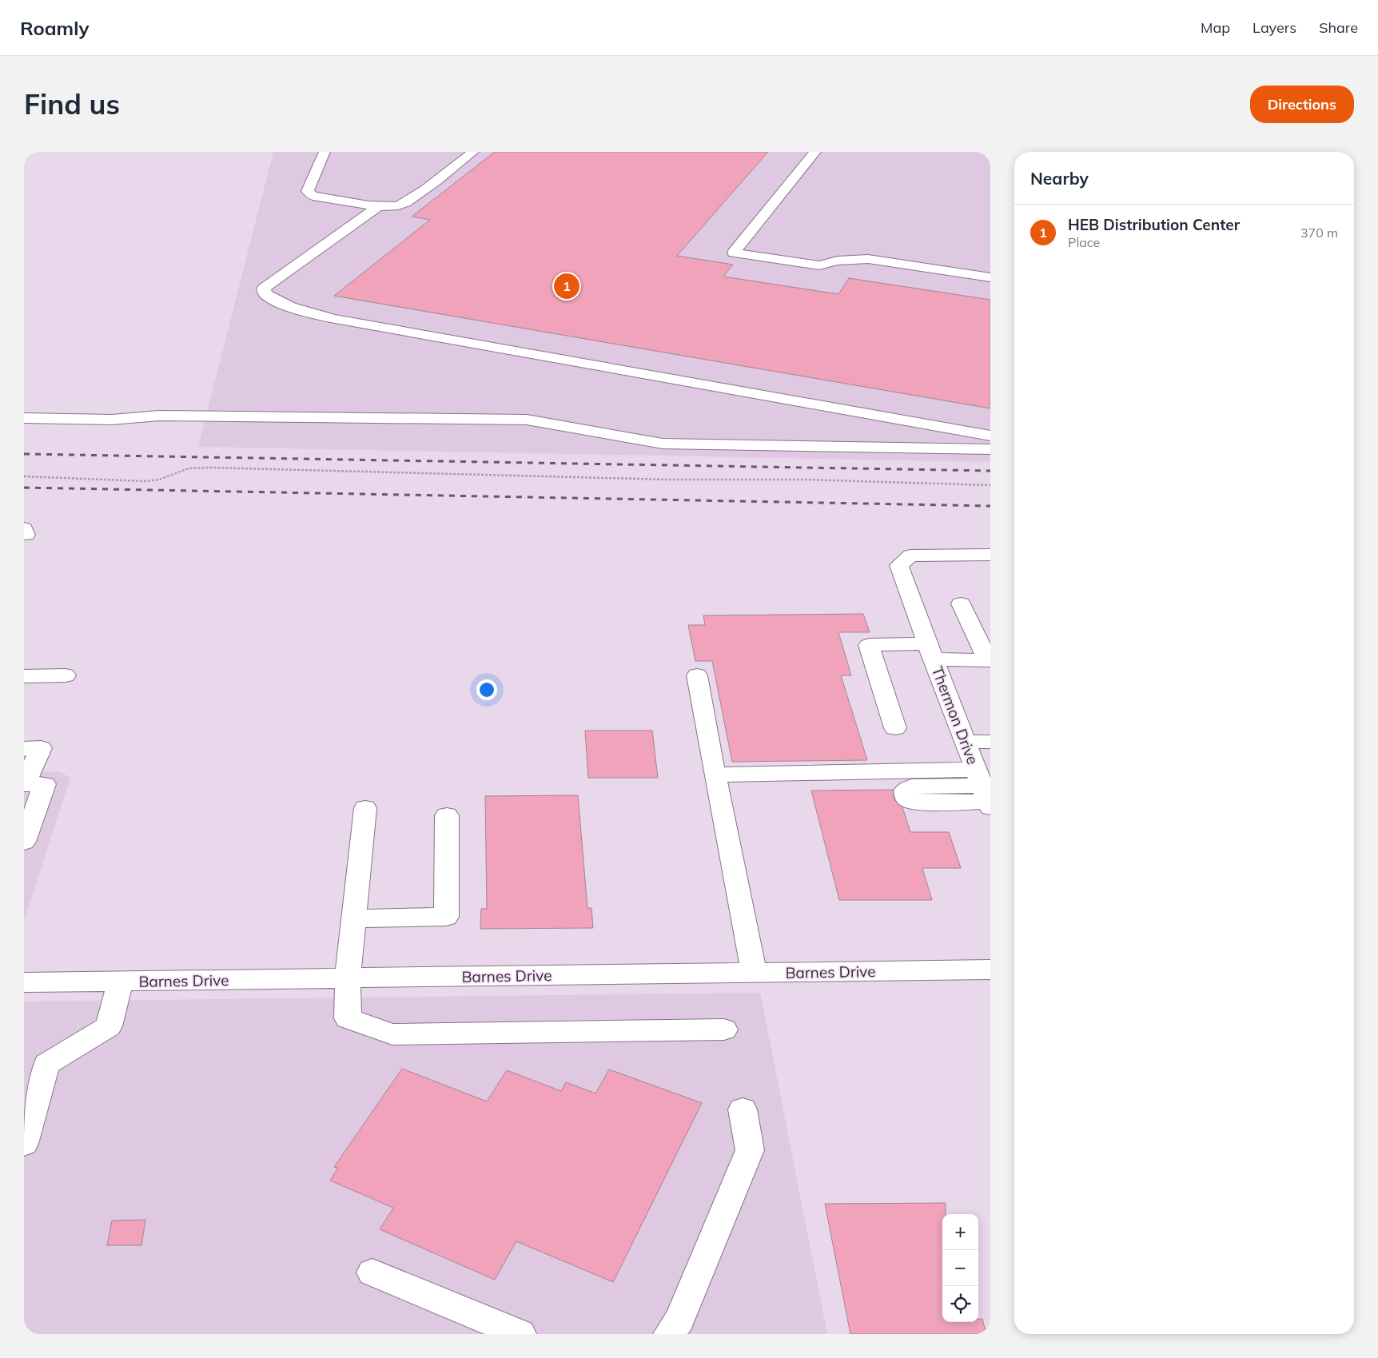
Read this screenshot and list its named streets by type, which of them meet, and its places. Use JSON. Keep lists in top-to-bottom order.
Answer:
{
  "streets": {
    "street": ["Thermon Drive", "Barnes Drive"]
  },
  "page": {
    "header": "Roamly",
    "nav": ["Map", "Layers", "Share"],
    "buttons": "Directions",
    "title": "Find us",
    "heading": "Nearby",
    "list": [
      {
        "mark": "1",
        "name": "HEB Distribution Center",
        "note": "Place",
        "value": "370 m"
      }
    ],
    "pins": "1",
    "map_buttons": ["+", "−"]
  }
}
